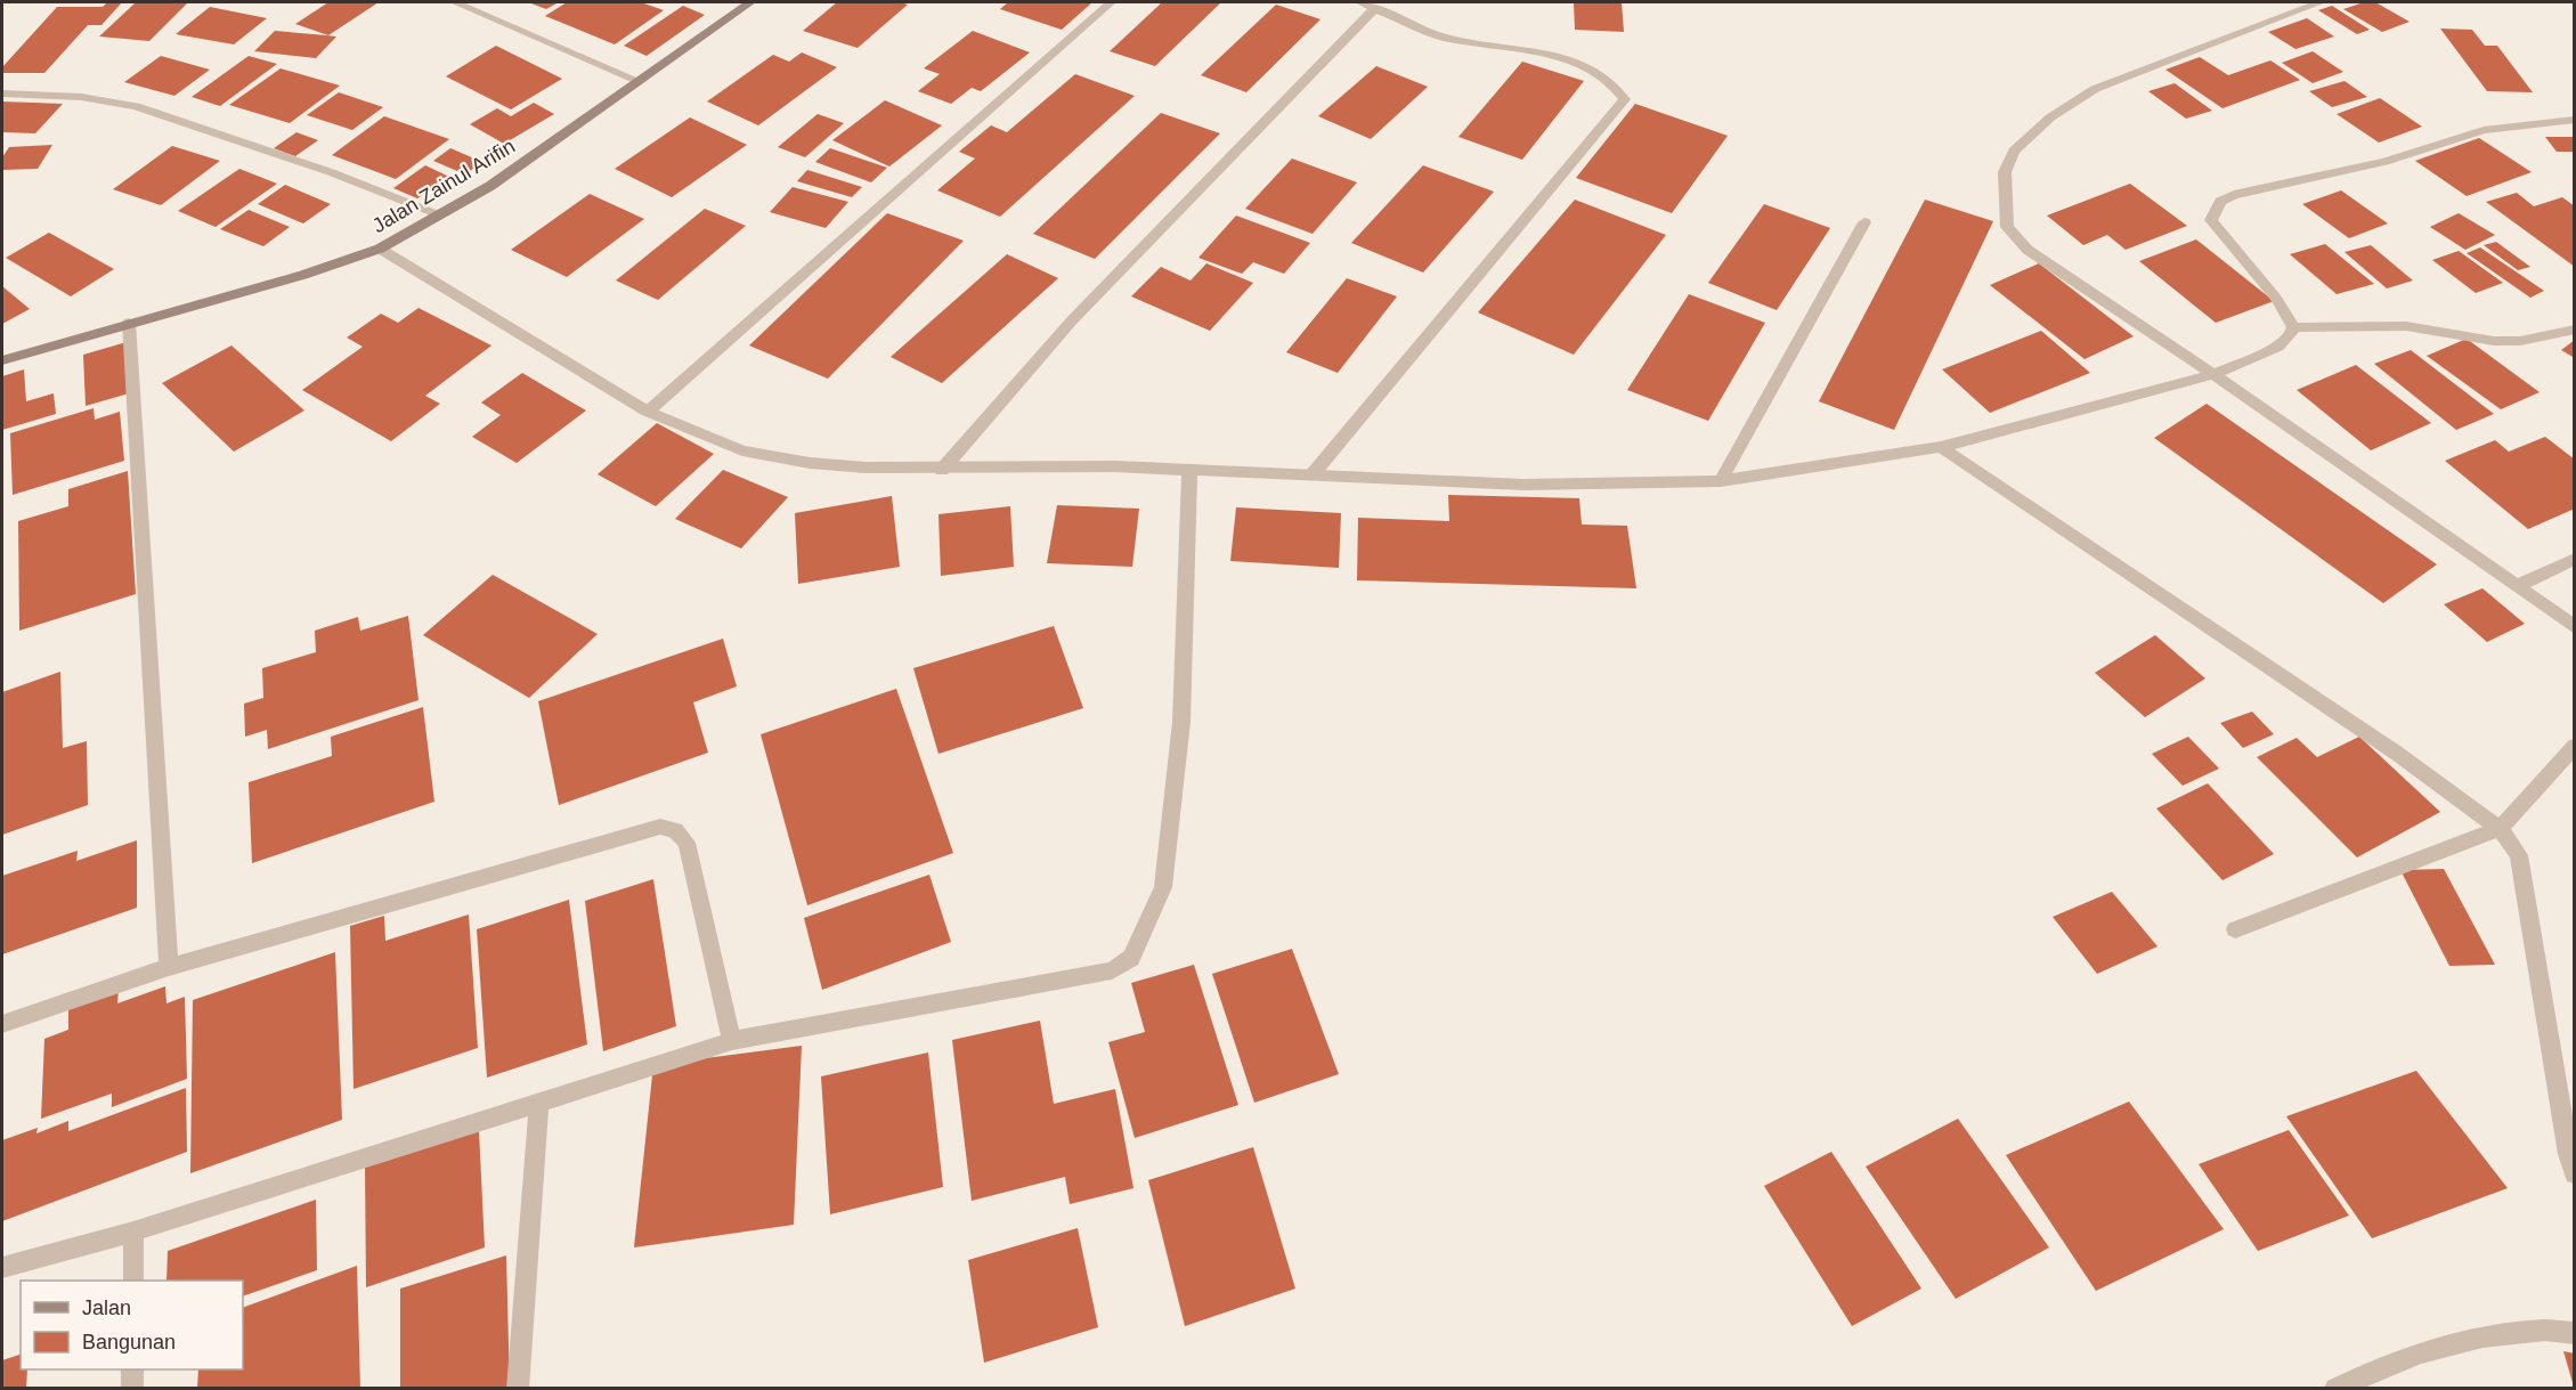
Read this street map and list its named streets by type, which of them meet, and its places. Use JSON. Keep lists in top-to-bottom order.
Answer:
{
  "streets": {
    "street": ["Jalan Zainul Arifin"]
  },
  "legend": ["Jalan", "Bangunan"]
}
